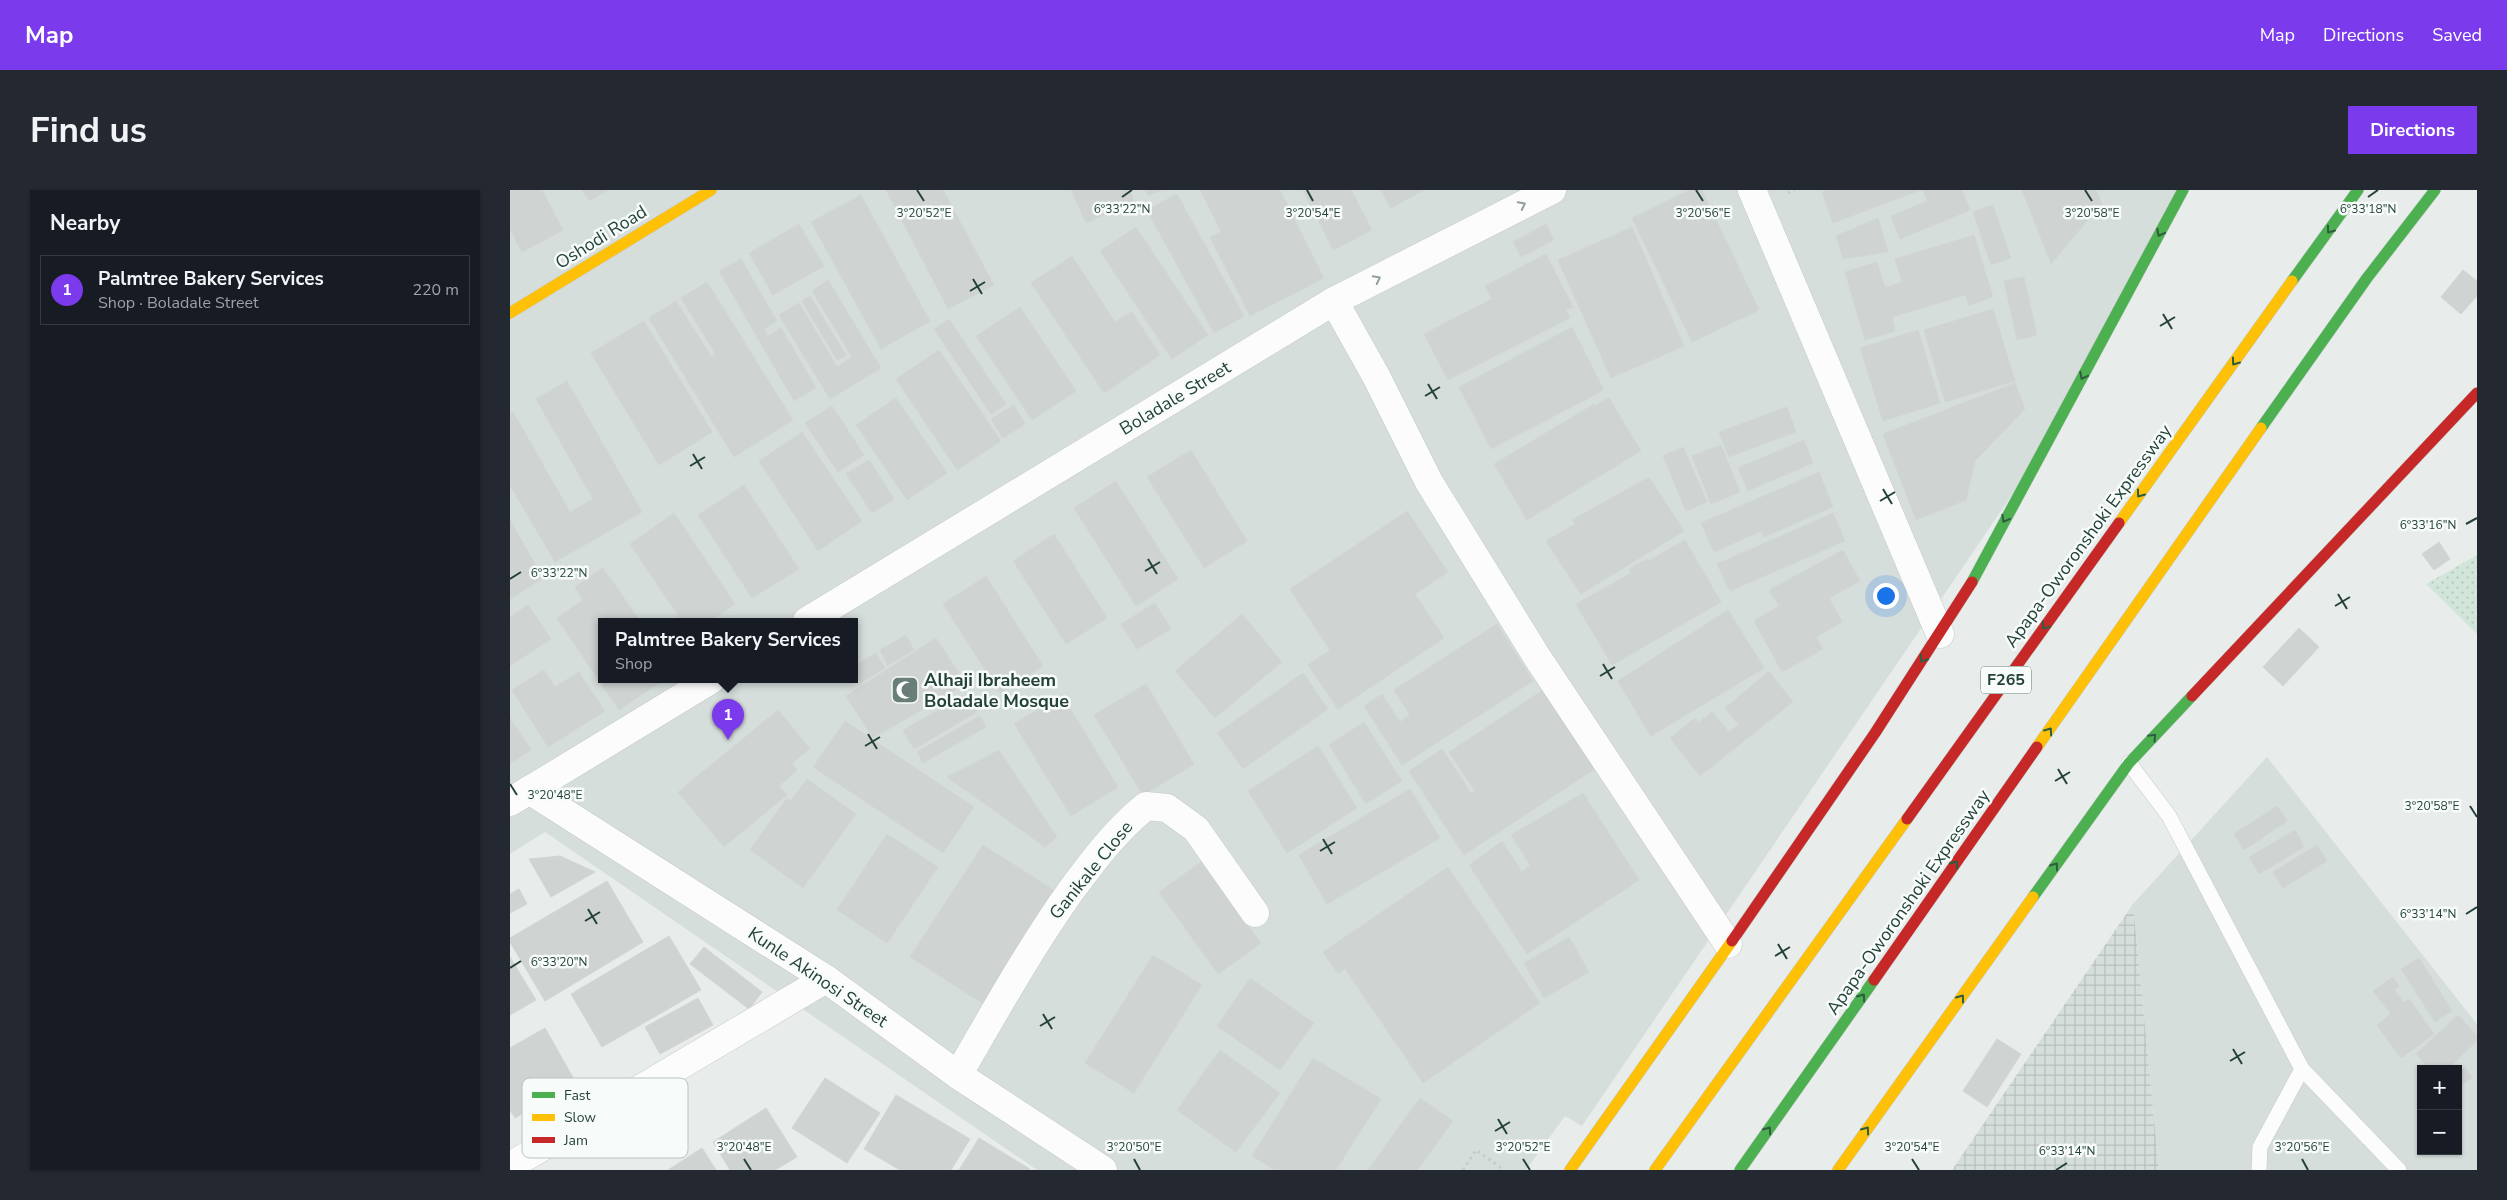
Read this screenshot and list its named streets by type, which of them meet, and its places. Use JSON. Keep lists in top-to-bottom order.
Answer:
{
  "streets": {
    "main road": ["Oshodi Road", "Apapa-Oworonshoki Expressway", "F265"],
    "street": ["Boladale Street", "Ganikale Close", "Kunle Akinosi Street"]
  },
  "crossings": [
    ["Ganikale Close", "Kunle Akinosi Street"]
  ],
  "places": {
    "mosque": ["Alhaji Ibraheem Boladale Mosque"]
  },
  "legend": ["Fast", "Slow", "Jam"],
  "page": {
    "header": "Map",
    "nav": ["Map", "Directions", "Saved"],
    "buttons": "Directions",
    "title": "Find us",
    "heading": "Nearby",
    "list": [
      {
        "mark": "1",
        "name": "Palmtree Bakery Services",
        "note": "Shop · Boladale Street",
        "value": "220 m"
      }
    ],
    "popup": ["Palmtree Bakery Services", "Shop"],
    "pins": "1",
    "map_buttons": ["+", "−"]
  },
  "coordinates": [
    "6°33'22\"N",
    "6°33'18\"N",
    "3°20'52\"E",
    "3°20'54\"E",
    "3°20'56\"E",
    "3°20'58\"E",
    "6°33'16\"N",
    "3°20'48\"E",
    "6°33'14\"N",
    "6°33'20\"N",
    "3°20'50\"E"
  ]
}
